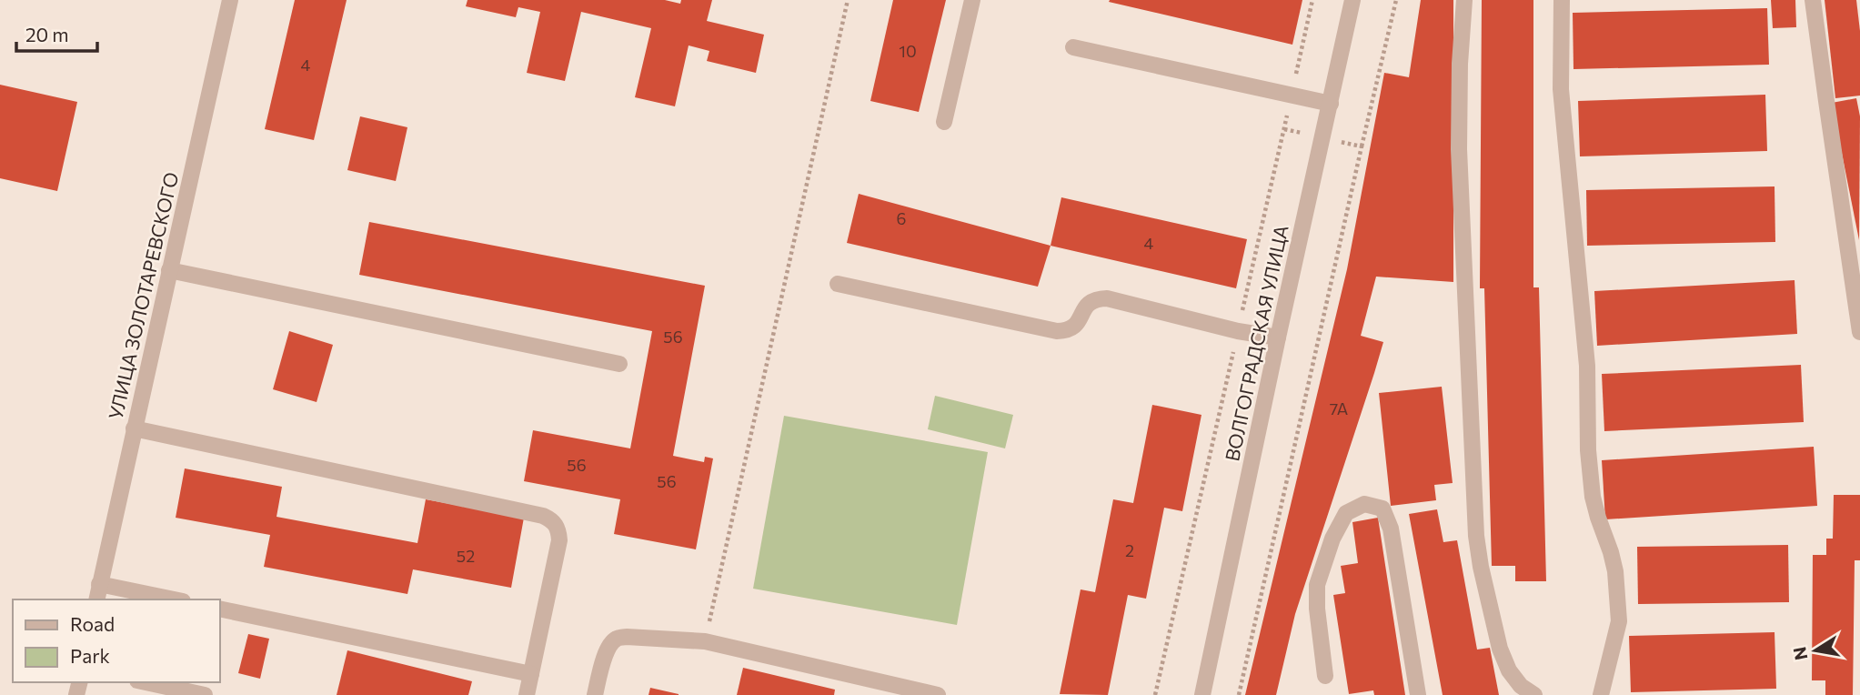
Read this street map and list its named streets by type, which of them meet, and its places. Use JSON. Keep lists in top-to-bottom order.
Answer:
{
  "streets": {
    "street": ["УЛИЦА ЗОЛОТАРЕВСКОГО", "ВОЛГОГРАДСКАЯ УЛИЦА"]
  },
  "house_numbers": [
    "10",
    "4",
    "6",
    "4",
    "56",
    "7А",
    "56",
    "56",
    "2",
    "52"
  ],
  "legend": ["Road", "Park"],
  "scale_bar": "20 m",
  "north": "left"
}
